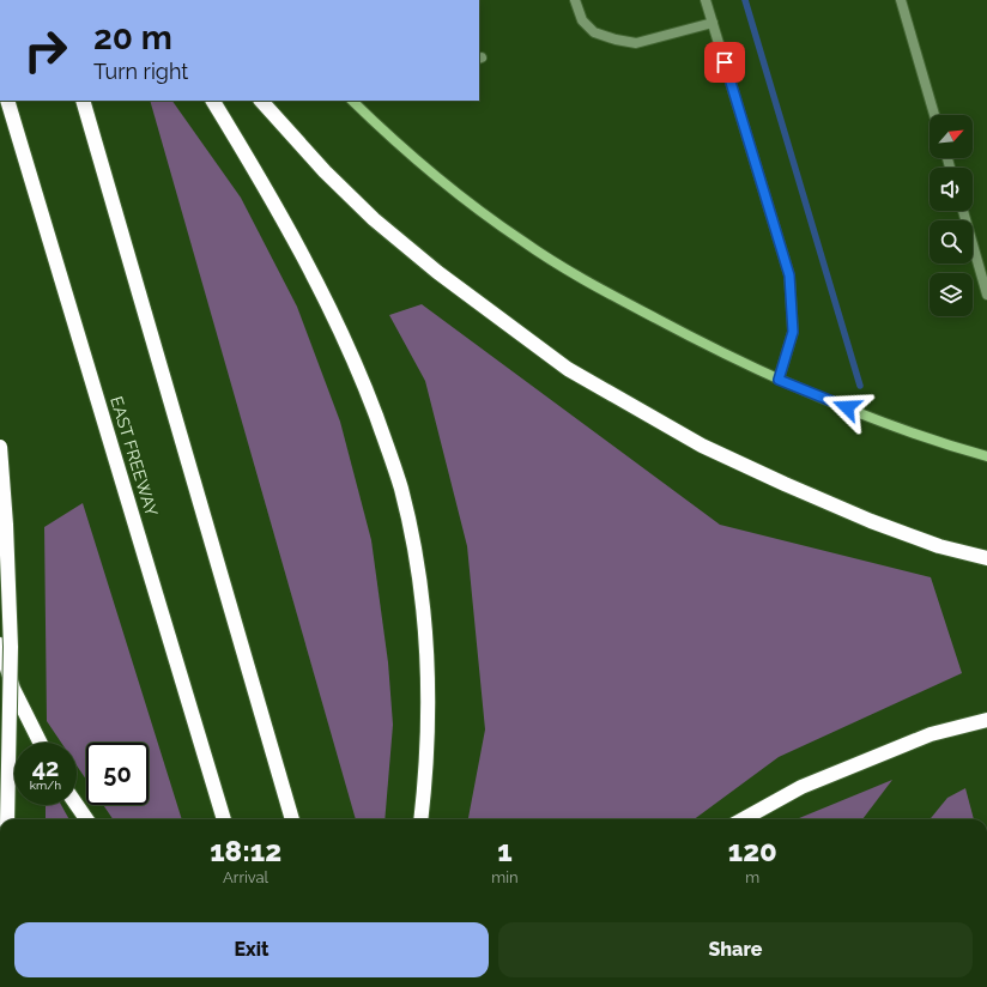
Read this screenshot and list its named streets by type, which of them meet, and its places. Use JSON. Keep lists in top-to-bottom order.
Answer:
{
  "streets": {
    "highway": ["EAST FREEWAY"]
  },
  "north": "top right",
  "page": {
    "turn": ["20 m", "Turn right"],
    "speed": "42 km/h",
    "limit": "50",
    "eta": [
      "18:12",
      "Arrival",
      "1",
      "min",
      "120",
      "m"
    ],
    "buttons": ["Exit", "Share"]
  }
}
